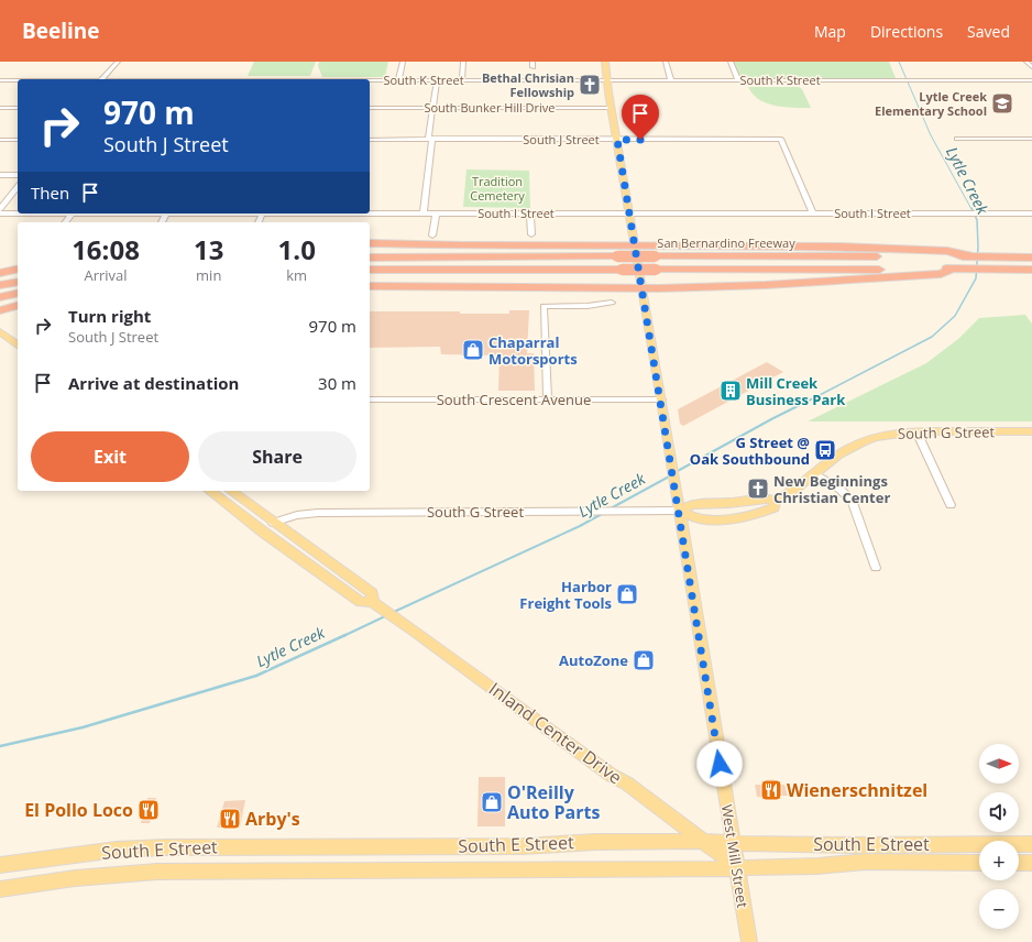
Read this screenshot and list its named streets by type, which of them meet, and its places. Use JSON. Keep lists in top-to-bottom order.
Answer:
{
  "streets": {
    "highway": ["San Bernardino Freeway"],
    "main road": [
      "South G Street",
      "Inland Center Drive",
      "South E Street",
      "West Mill Street"
    ],
    "street": [
      "South K Street",
      "South Bunker Hill Drive",
      "South J Street",
      "South I Street",
      "South Crescent Avenue"
    ]
  },
  "crossings": [
    ["South K Street", "West Mill Street"],
    ["South Bunker Hill Drive", "West Mill Street"],
    ["South J Street", "South I Street"],
    ["South J Street", "West Mill Street"],
    ["South I Street", "West Mill Street"],
    ["South Crescent Avenue", "West Mill Street"],
    ["South G Street", "Inland Center Drive"],
    ["South G Street", "West Mill Street"],
    ["Inland Center Drive", "South E Street"],
    ["Inland Center Drive", "West Mill Street"],
    ["South E Street", "West Mill Street"]
  ],
  "water": ["Lytle Creek"],
  "parks": ["Tradition Cemetery"],
  "places": {
    "church": ["Bethal Chrisian Fellowship", "New Beginnings Christian Center"],
    "school or university": ["Lytle Creek Elementary School"],
    "shop": [
      "Chaparral Motorsports",
      "Harbor Freight Tools",
      "AutoZone",
      "O'Reilly Auto Parts"
    ],
    "building": ["Mill Creek Business Park"],
    "bus stop": ["G Street @ Oak Southbound"],
    "restaurant": ["Wienerschnitzel", "El Pollo Loco", "Arby's"]
  },
  "north": "right",
  "page": {
    "header": "Beeline",
    "nav": ["Map", "Directions", "Saved"],
    "turn": ["970 m", "South J Street"],
    "then": "Then",
    "eta": [
      "16:08",
      "Arrival",
      "13",
      "min",
      "1.0",
      "km"
    ],
    "list": [
      {
        "name": "Turn right",
        "note": "South J Street",
        "value": "970 m"
      },
      {
        "name": "Arrive at destination",
        "value": "30 m"
      }
    ],
    "buttons": ["Exit", "Share"],
    "map_buttons": ["+", "−"]
  }
}
